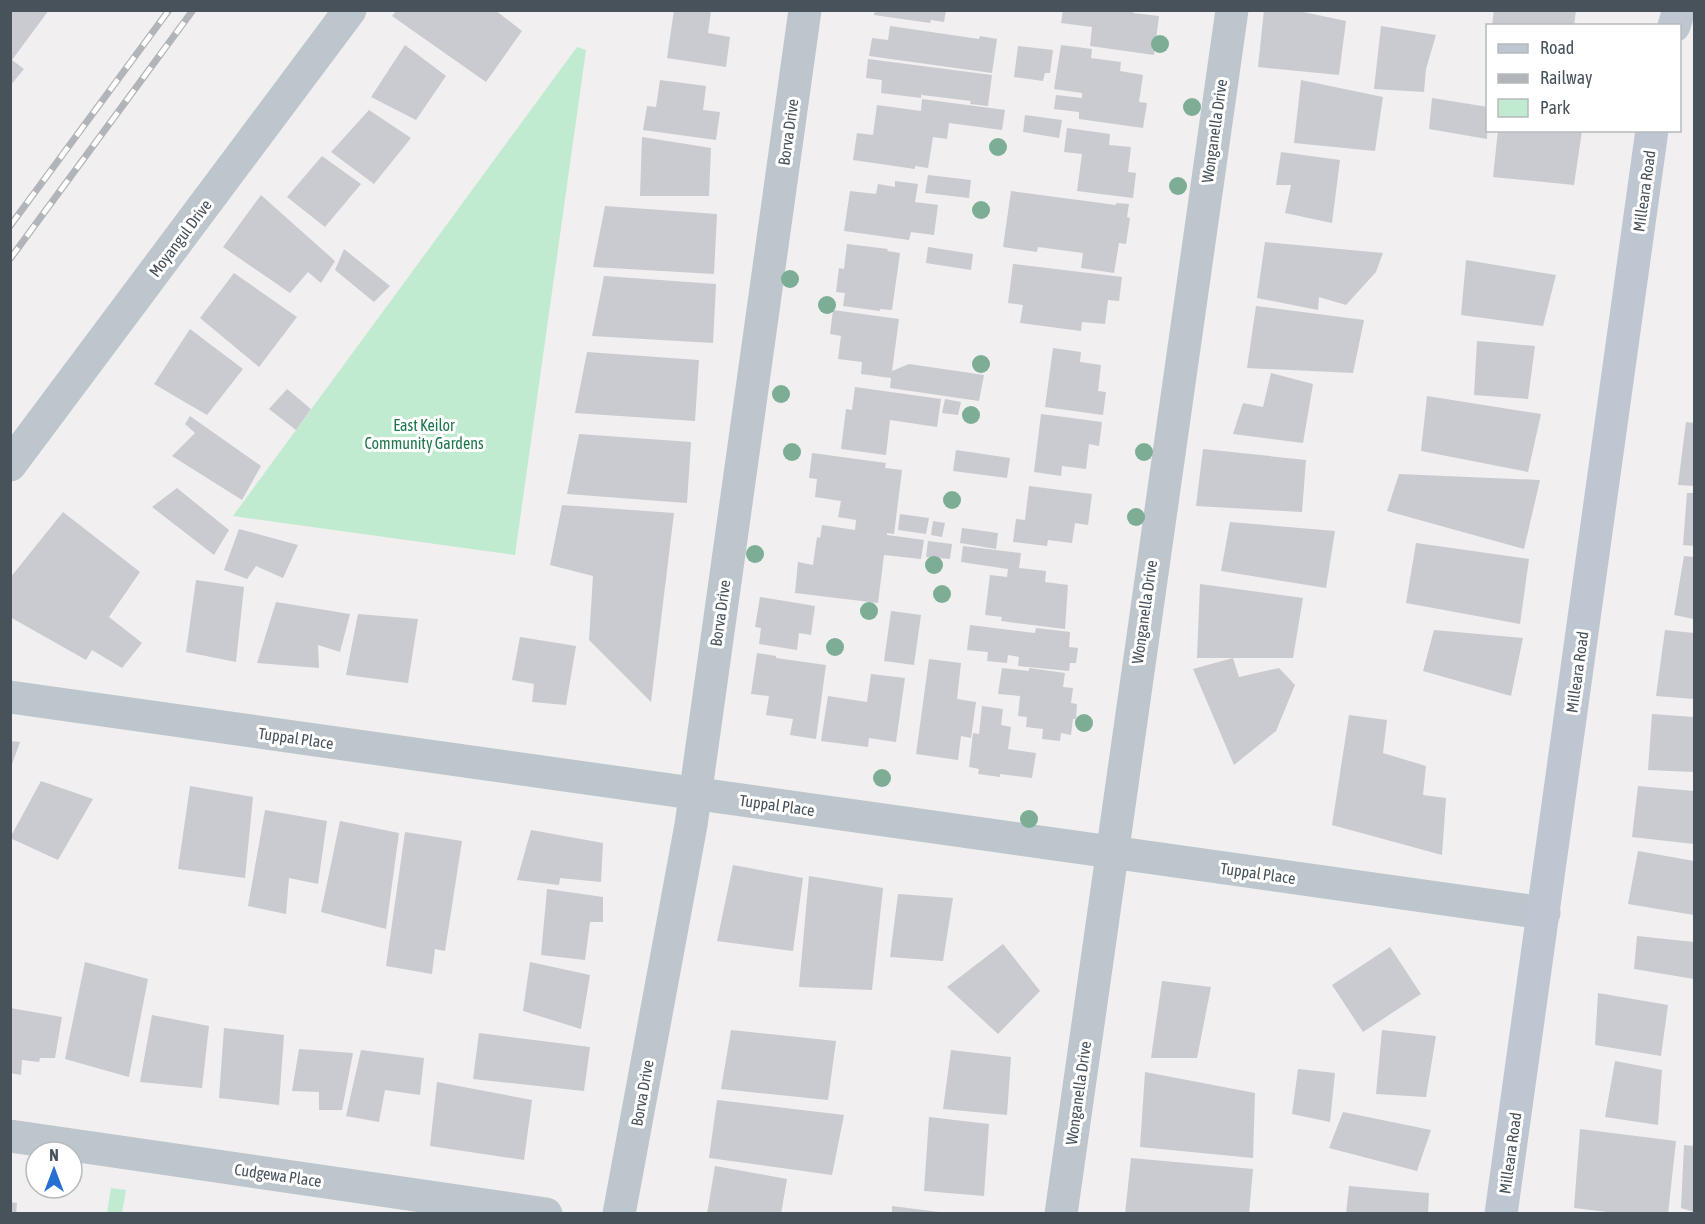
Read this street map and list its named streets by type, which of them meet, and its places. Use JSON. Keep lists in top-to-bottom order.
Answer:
{
  "streets": {
    "main road": ["Milleara Road"],
    "street": [
      "Wonganella Drive",
      "Borva Drive",
      "Moyangul Drive",
      "Tuppal Place",
      "Cudgewa Place"
    ]
  },
  "crossings": [
    ["Wonganella Drive", "Tuppal Place"],
    ["Borva Drive", "Tuppal Place"],
    ["Milleara Road", "Tuppal Place"]
  ],
  "parks": ["East Keilor Community Gardens"],
  "legend": ["Road", "Railway", "Park"],
  "north": "top"
}
